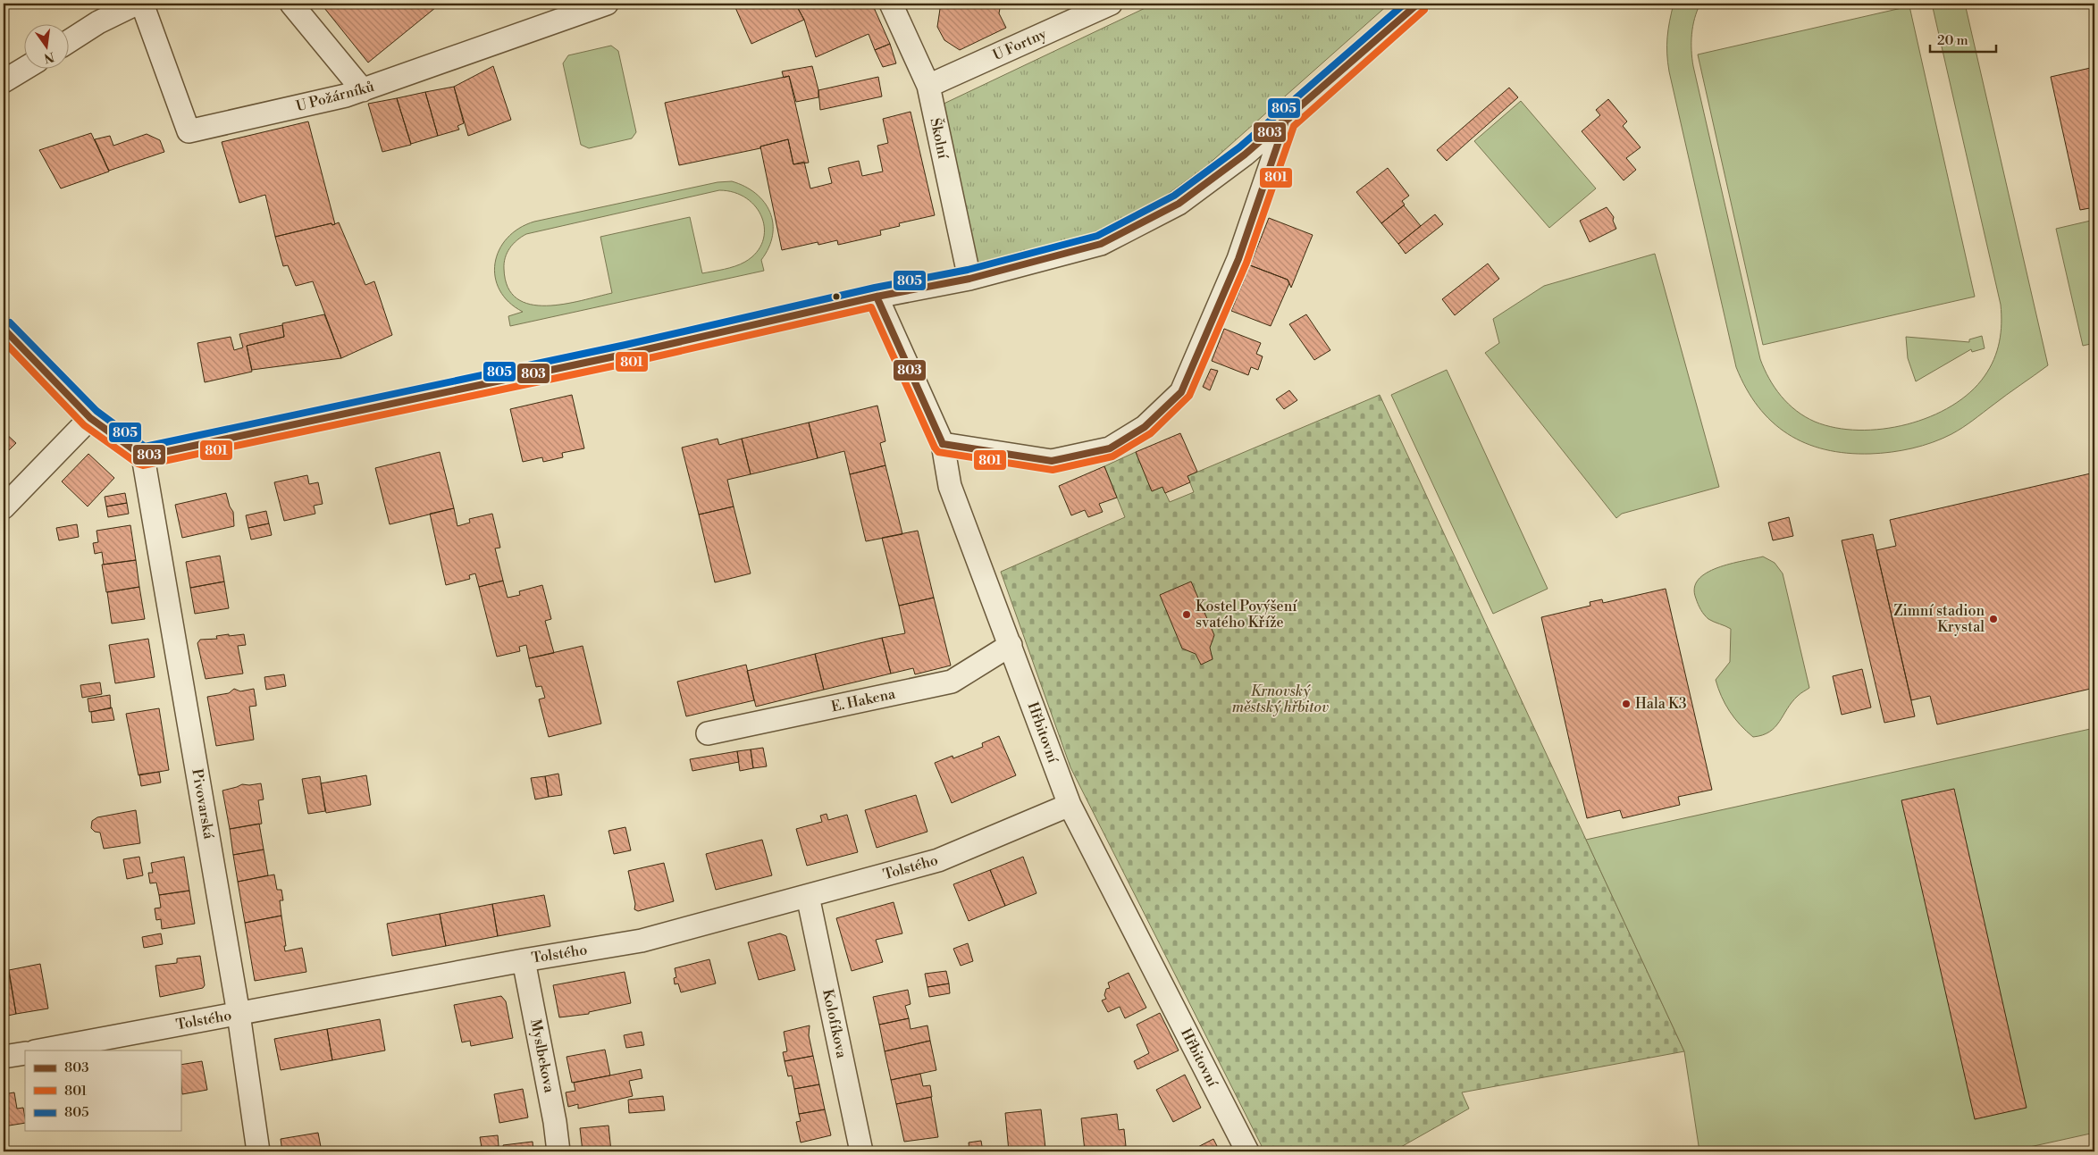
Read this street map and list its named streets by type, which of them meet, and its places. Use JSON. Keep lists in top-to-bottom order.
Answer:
{
  "streets": {
    "street": [
      "U Fortny",
      "U Požárníků",
      "Školní",
      "E. Hakena",
      "Hřbitovní",
      "Pivovarská",
      "Tolstého",
      "Kolofíkova",
      "Myslbekova"
    ]
  },
  "crossings": [
    ["U Fortny", "Školní"],
    ["E. Hakena", "Hřbitovní"],
    ["Hřbitovní", "Tolstého"],
    ["Pivovarská", "Tolstého"],
    ["Tolstého", "Kolofíkova"],
    ["Tolstého", "Myslbekova"]
  ],
  "parks": ["Krnovský městský hřbitov"],
  "places": ["Kostel Povýšení svatého Kříže", "Zimní stadion Krystal", "Hala K3"],
  "lines": ["transit line 803", "transit line 805", "transit line 801"],
  "legend": ["803", "801", "805"],
  "scale_bar": "20 m",
  "north": "bottom"
}
